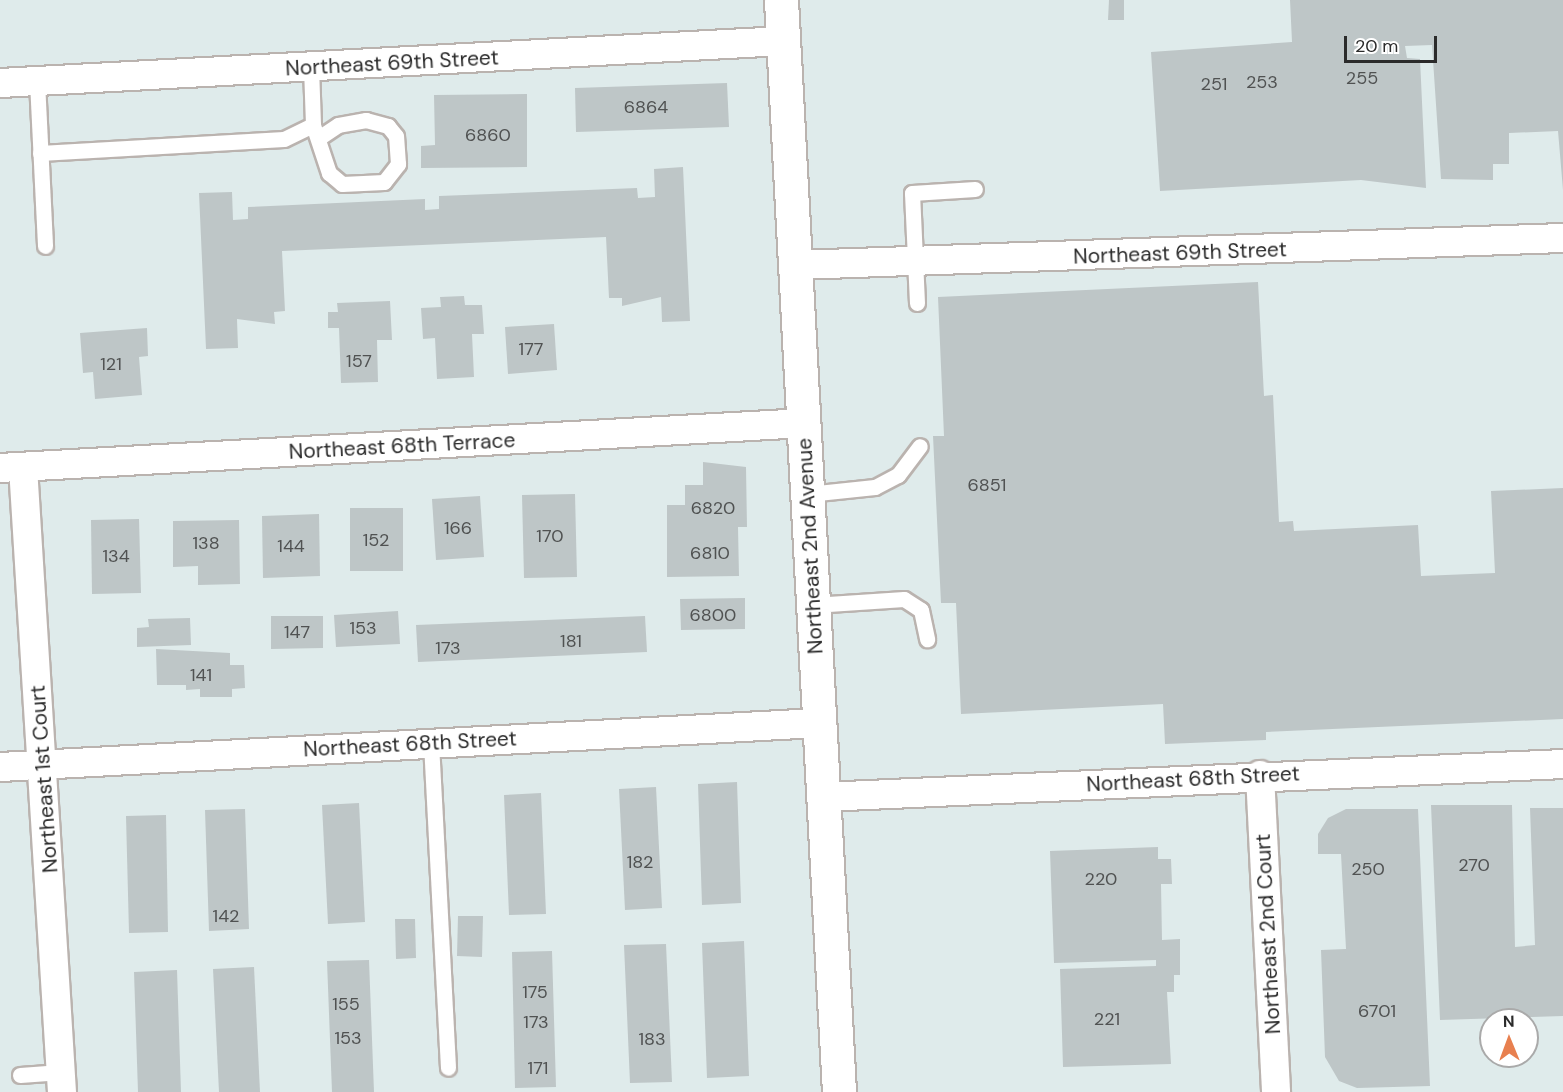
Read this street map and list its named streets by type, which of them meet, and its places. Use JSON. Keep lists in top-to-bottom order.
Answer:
{
  "streets": {
    "main road": ["Northeast 2nd Avenue"],
    "street": [
      "Northeast 69th Street",
      "Northeast 68th Terrace",
      "Northeast 68th Street",
      "Northeast 1st Court",
      "Northeast 2nd Court"
    ]
  },
  "crossings": [
    ["Northeast 69th Street", "Northeast 2nd Avenue"],
    ["Northeast 68th Terrace", "Northeast 2nd Avenue"],
    ["Northeast 68th Terrace", "Northeast 1st Court"],
    ["Northeast 2nd Avenue", "Northeast 68th Street"],
    ["Northeast 68th Street", "Northeast 1st Court"],
    ["Northeast 68th Street", "Northeast 2nd Court"]
  ],
  "house_numbers": [
    "255",
    "253",
    "251",
    "6864",
    "6860",
    "177",
    "157",
    "121",
    "6851",
    "6820",
    "166",
    "170",
    "152",
    "138",
    "144",
    "6810",
    "134",
    "6800",
    "153",
    "147",
    "181",
    "173",
    "141",
    "182",
    "270",
    "250",
    "220",
    "142",
    "175",
    "155",
    "6701",
    "221",
    "173",
    "153",
    "183",
    "171"
  ],
  "scale_bar": "20 m",
  "north": "top"
}
